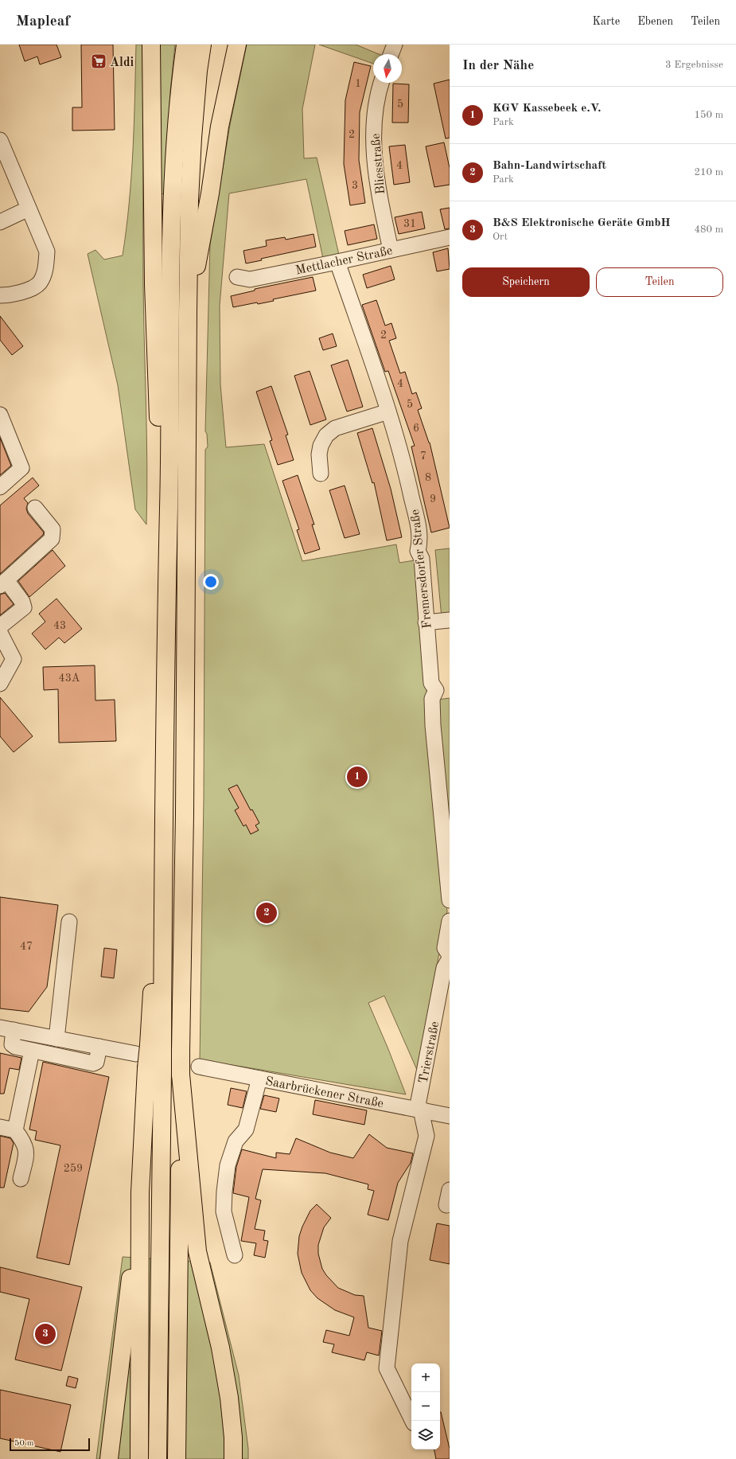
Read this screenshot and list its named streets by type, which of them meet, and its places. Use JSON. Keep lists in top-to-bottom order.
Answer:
{
  "streets": {
    "street": [
      "Bliesstraße",
      "Mettlacher Straße",
      "Fremersdorfer Straße",
      "Trierstraße",
      "Saarbrückener Straße"
    ]
  },
  "crossings": [
    ["Bliesstraße", "Mettlacher Straße"],
    ["Mettlacher Straße", "Fremersdorfer Straße"],
    ["Trierstraße", "Saarbrückener Straße"]
  ],
  "places": {
    "supermarket": ["Aldi"]
  },
  "house_numbers": [
    "1",
    "5",
    "2",
    "4",
    "3",
    "31",
    "2",
    "4",
    "5",
    "6",
    "7",
    "8",
    "9",
    "43",
    "43A",
    "47",
    "259"
  ],
  "scale_bar": "50 m",
  "north": "bottom",
  "page": {
    "header": "Mapleaf",
    "nav": ["Karte", "Ebenen", "Teilen"],
    "heading": ["In der Nähe", "3 Ergebnisse"],
    "list": [
      {
        "mark": "1",
        "name": "KGV Kassebeek e.V.",
        "note": "Park",
        "value": "150 m"
      },
      {
        "mark": "2",
        "name": "Bahn-Landwirtschaft",
        "note": "Park",
        "value": "210 m"
      },
      {
        "mark": "3",
        "name": "B&S Elektronische Geräte GmbH",
        "note": "Ort",
        "value": "480 m"
      }
    ],
    "buttons": ["Speichern", "Teilen"],
    "pins": ["1", "2", "3"],
    "map_buttons": ["+", "−"],
    "scale": "50 m"
  }
}
